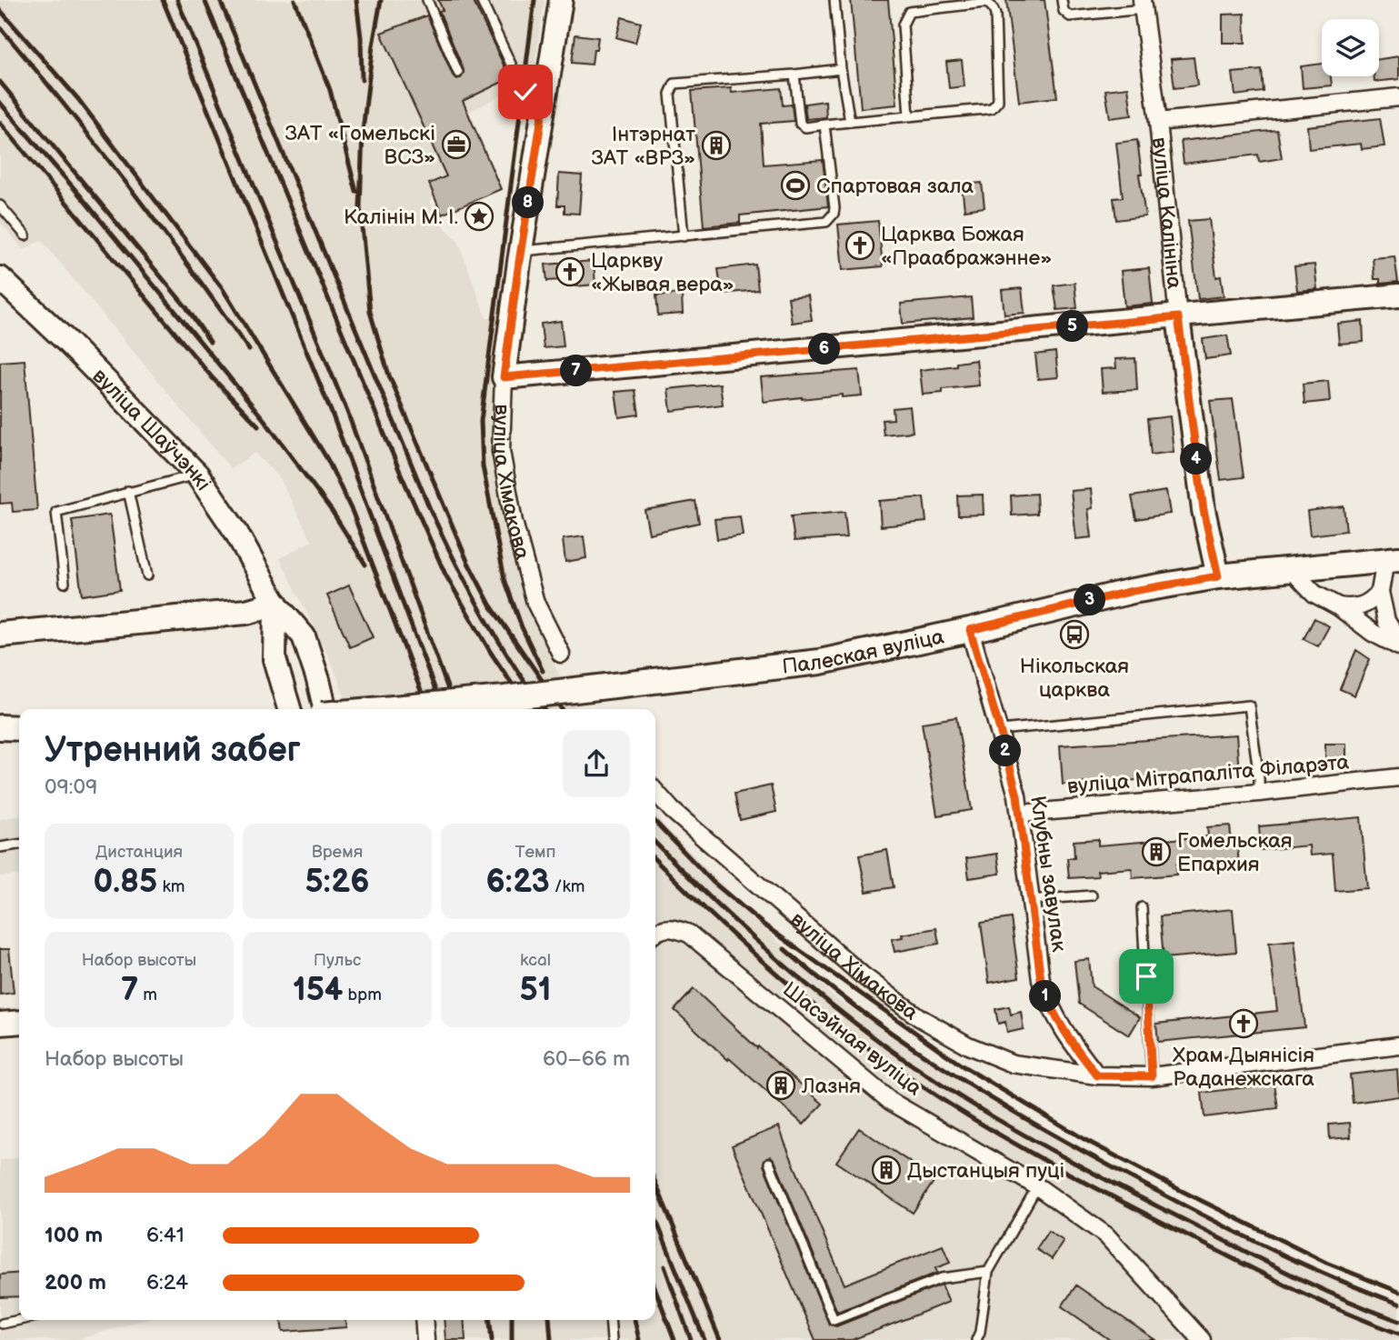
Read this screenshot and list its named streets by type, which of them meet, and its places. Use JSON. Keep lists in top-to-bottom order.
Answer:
{
  "streets": {
    "main road": ["Палеская вуліца"],
    "street": [
      "вуліца Калініна",
      "вуліца Шаўчэнкі",
      "вуліца Хімакова",
      "вуліца Мітрапаліта Філарэта",
      "Клубны завулак",
      "Шасэйная вуліца"
    ]
  },
  "crossings": [
    ["вуліца Калініна", "Палеская вуліца"],
    ["вуліца Хімакова", "Клубны завулак"],
    ["Палеская вуліца", "Клубны завулак"],
    ["вуліца Мітрапаліта Філарэта", "Клубны завулак"]
  ],
  "places": {
    "office": ["ЗАТ «Гомельскі ВСЗ»"],
    "building": [
      "Інтэрнат ЗАТ «ВРЗ»",
      "Гомельская Епархия",
      "Лазня",
      "Дыстанцыя пуці"
    ],
    "sports": ["Спартовая зала"],
    "place": ["Калінін М. І."],
    "church": ["Царква Божая «Праабражэнне»", "Царкву «Жывая вера»", "Храм Дыянісія Раданежскага"],
    "bus stop": ["Нікольская царква"]
  },
  "page": {
    "pins": [
      "8",
      "5",
      "6",
      "7",
      "4",
      "3",
      "2",
      "1"
    ],
    "heading": ["Утренний забег", "09:09"],
    "stats": [
      ["Дистанция", "0.85 km"],
      ["Время", "5:26"],
      ["Темп", "6:23 /km"],
      ["Набор высоты", "7 m"],
      ["Пульс", "154 bpm"],
      ["kcal", "51"]
    ],
    "chart": ["Набор высоты", "60–66 m"],
    "list": [
      {
        "name": "100 m",
        "note": "6:41"
      },
      {
        "name": "200 m",
        "note": "6:24"
      }
    ]
  }
}
